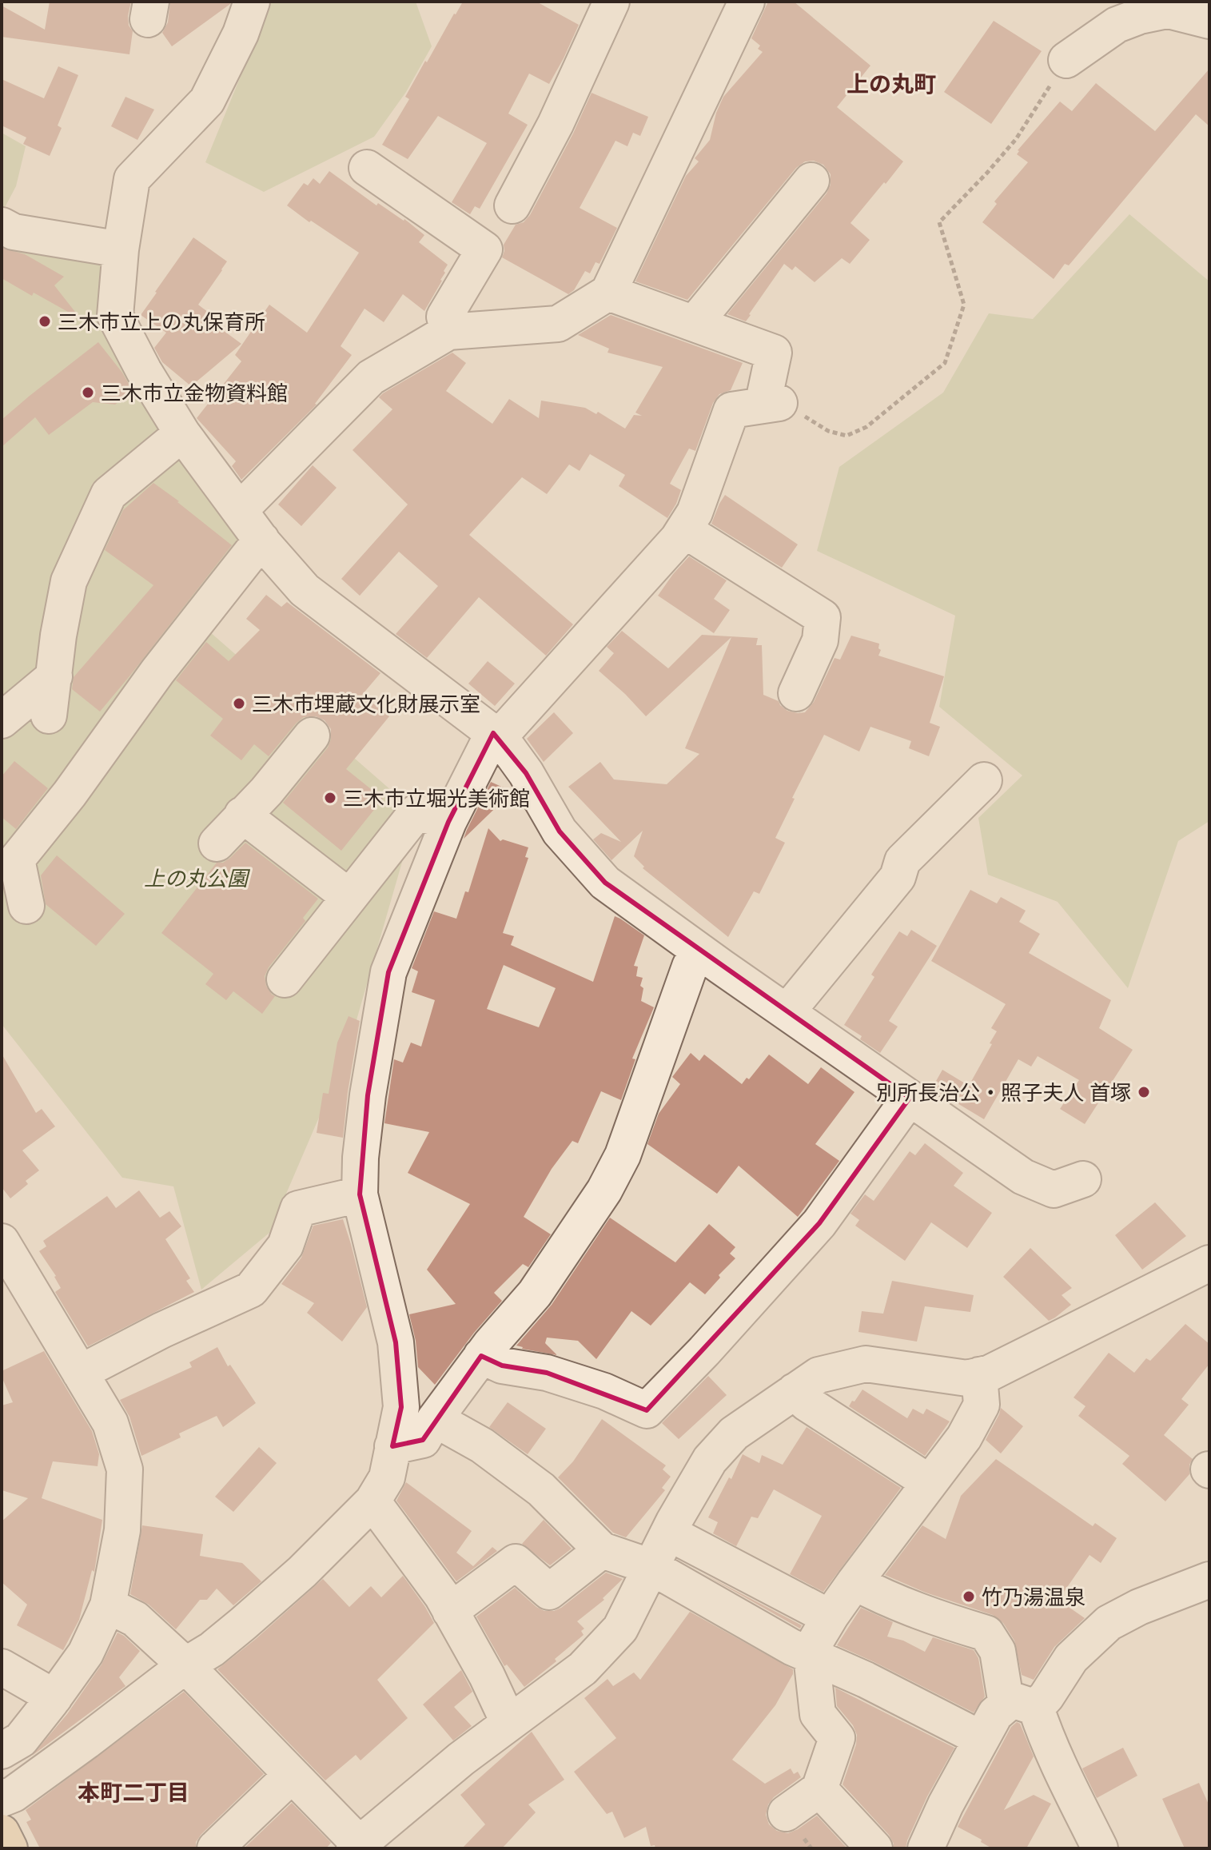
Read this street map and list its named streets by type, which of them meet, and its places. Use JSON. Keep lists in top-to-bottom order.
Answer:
{
  "districts": ["上の丸町", "本町二丁目"],
  "parks": ["上の丸公園"],
  "places": [
    "三木市立上の丸保育所",
    "三木市立金物資料館",
    "三木市埋蔵文化財展示室",
    "三木市立堀光美術館",
    "別所長治公・照子夫人 首塚",
    "竹乃湯温泉"
  ]
}
